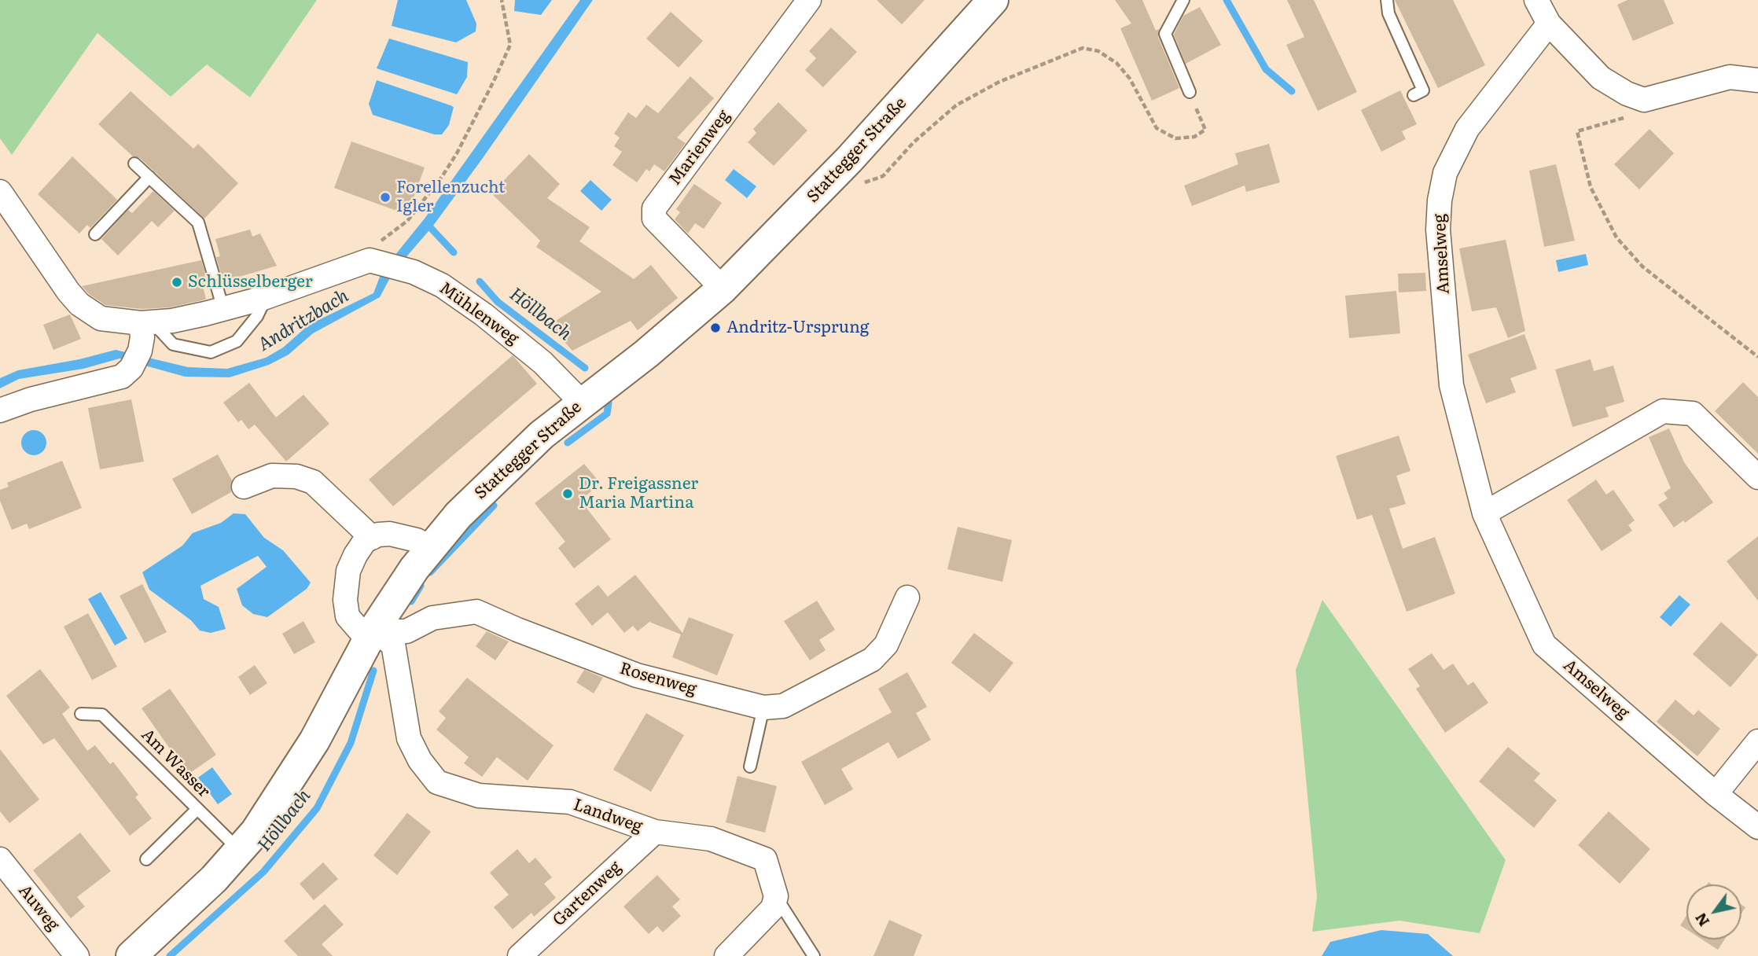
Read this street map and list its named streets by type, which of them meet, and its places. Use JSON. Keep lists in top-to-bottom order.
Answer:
{
  "streets": {
    "main road": ["Stattegger Straße"],
    "street": [
      "Marienweg",
      "Amselweg",
      "Mühlenweg",
      "Rosenweg",
      "Landweg",
      "Gartenweg",
      "Auweg"
    ],
    "lane": ["Am Wasser"]
  },
  "crossings": [
    ["Marienweg", "Stattegger Straße"],
    ["Stattegger Straße", "Mühlenweg"],
    ["Stattegger Straße", "Rosenweg"],
    ["Stattegger Straße", "Am Wasser"],
    ["Stattegger Straße", "Landweg"],
    ["Rosenweg", "Landweg"],
    ["Landweg", "Gartenweg"]
  ],
  "water": ["Höllbach", "Andritzbach"],
  "places": [
    "Forellenzucht Igler",
    "Schlüsselberger",
    "Andritz-Ursprung",
    "Dr. Freigassner Maria Martina"
  ],
  "north": "bottom left"
}
